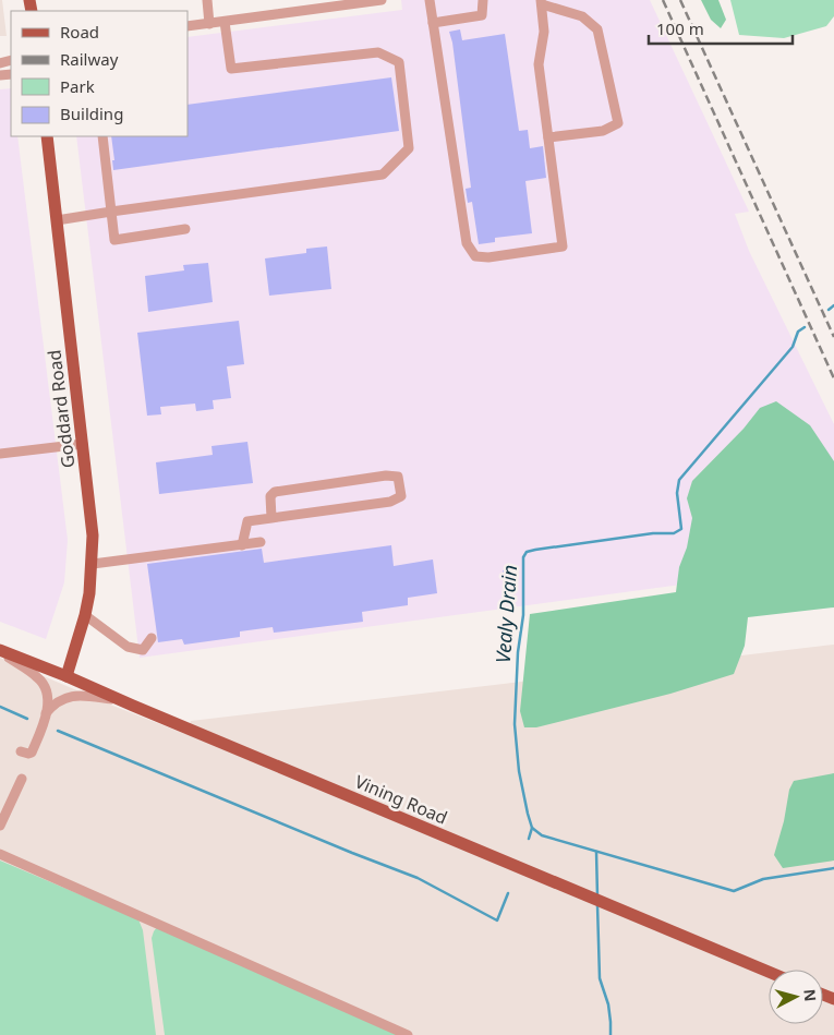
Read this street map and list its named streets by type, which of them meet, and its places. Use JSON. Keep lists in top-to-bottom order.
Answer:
{
  "streets": {
    "main road": ["Goddard Road", "Vining Road"]
  },
  "crossings": [
    ["Goddard Road", "Vining Road"]
  ],
  "water": ["Vealy Drain"],
  "legend": [
    "Road",
    "Railway",
    "Park",
    "Building"
  ],
  "scale_bar": "100 m",
  "north": "right"
}
